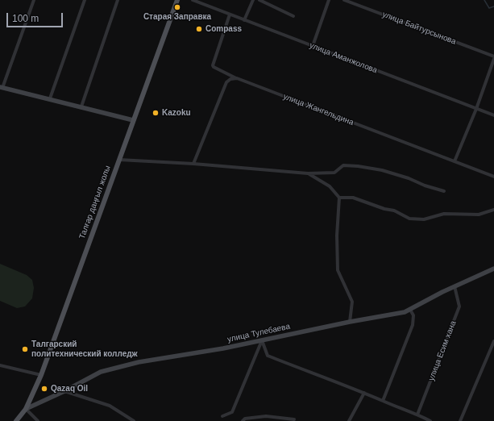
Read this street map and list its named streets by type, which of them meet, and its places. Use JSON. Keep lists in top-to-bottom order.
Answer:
{
  "streets": {
    "main road": ["Талғар даңғыл жолы"],
    "street": [
      "улица Байтурсынова",
      "улица Аманжолова",
      "улица Жангельдина",
      "улица Тулебаева",
      "улица Есим хана"
    ]
  },
  "crossings": [
    ["улица Аманжолова", "улица Жангельдина"],
    ["Талғар даңғыл жолы", "улица Тулебаева"],
    ["улица Тулебаева", "улица Есим хана"]
  ],
  "places": [
    "Старая Заправка",
    "Compass",
    "Kazoku",
    "Талгарский политехнический колледж",
    "Qazaq Oil"
  ],
  "scale_bar": "100 m"
}
